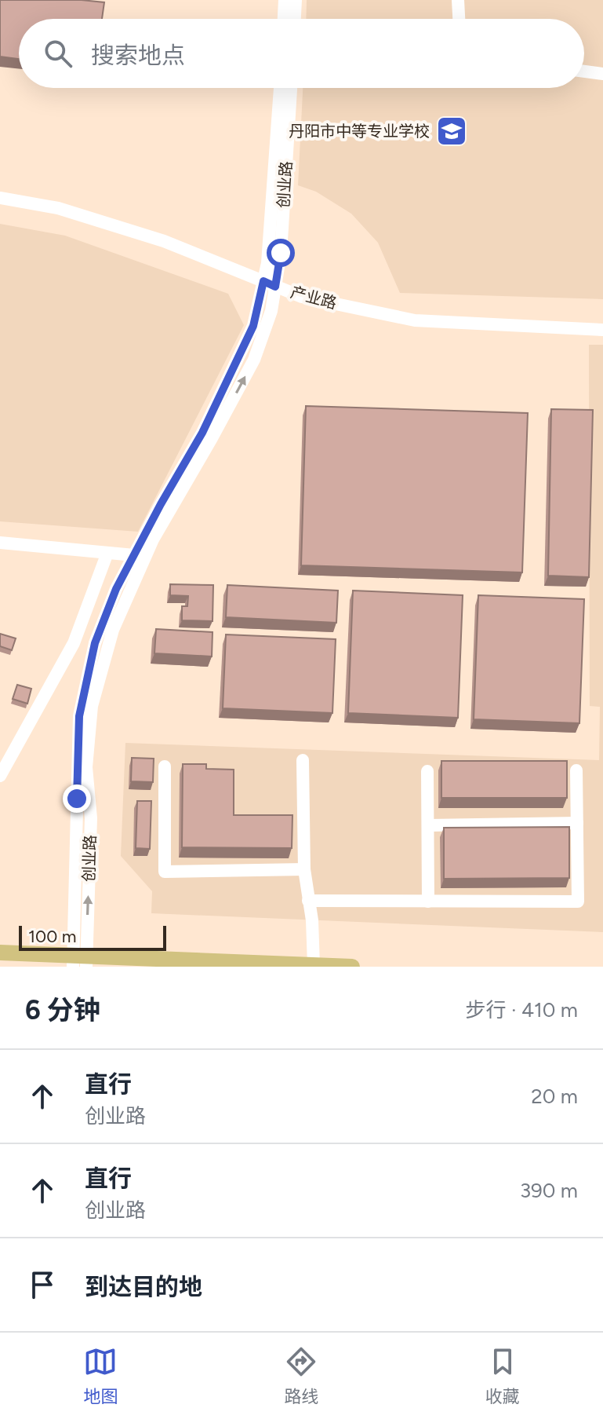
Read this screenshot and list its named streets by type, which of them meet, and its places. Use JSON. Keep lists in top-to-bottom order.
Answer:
{
  "streets": {
    "street": ["创业路", "产业路"]
  },
  "crossings": [
    ["创业路", "产业路"]
  ],
  "places": {
    "school or university": ["丹阳市中等专业学校"]
  },
  "scale_bar": "100 m",
  "page": {
    "search": "搜索地点",
    "scale": "100 m",
    "heading": ["6 分钟", "步行 · 410 m"],
    "list": [
      ["直行", "创业路", "20 m"],
      ["直行", "创业路", "390 m"],
      "到达目的地"
    ],
    "nav": ["地图", "路线", "收藏"]
  }
}
